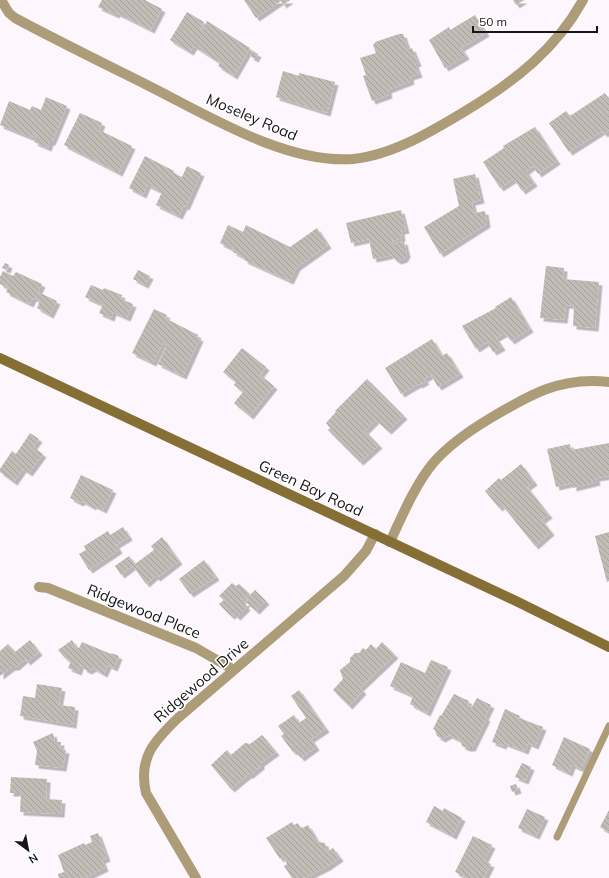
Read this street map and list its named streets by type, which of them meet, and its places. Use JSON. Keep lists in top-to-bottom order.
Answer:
{
  "streets": {
    "main road": ["Green Bay Road"],
    "street": ["Moseley Road", "Ridgewood Place", "Ridgewood Drive"]
  },
  "crossings": [
    ["Green Bay Road", "Ridgewood Drive"],
    ["Ridgewood Place", "Ridgewood Drive"]
  ],
  "scale_bar": "50 m",
  "north": "bottom right"
}
